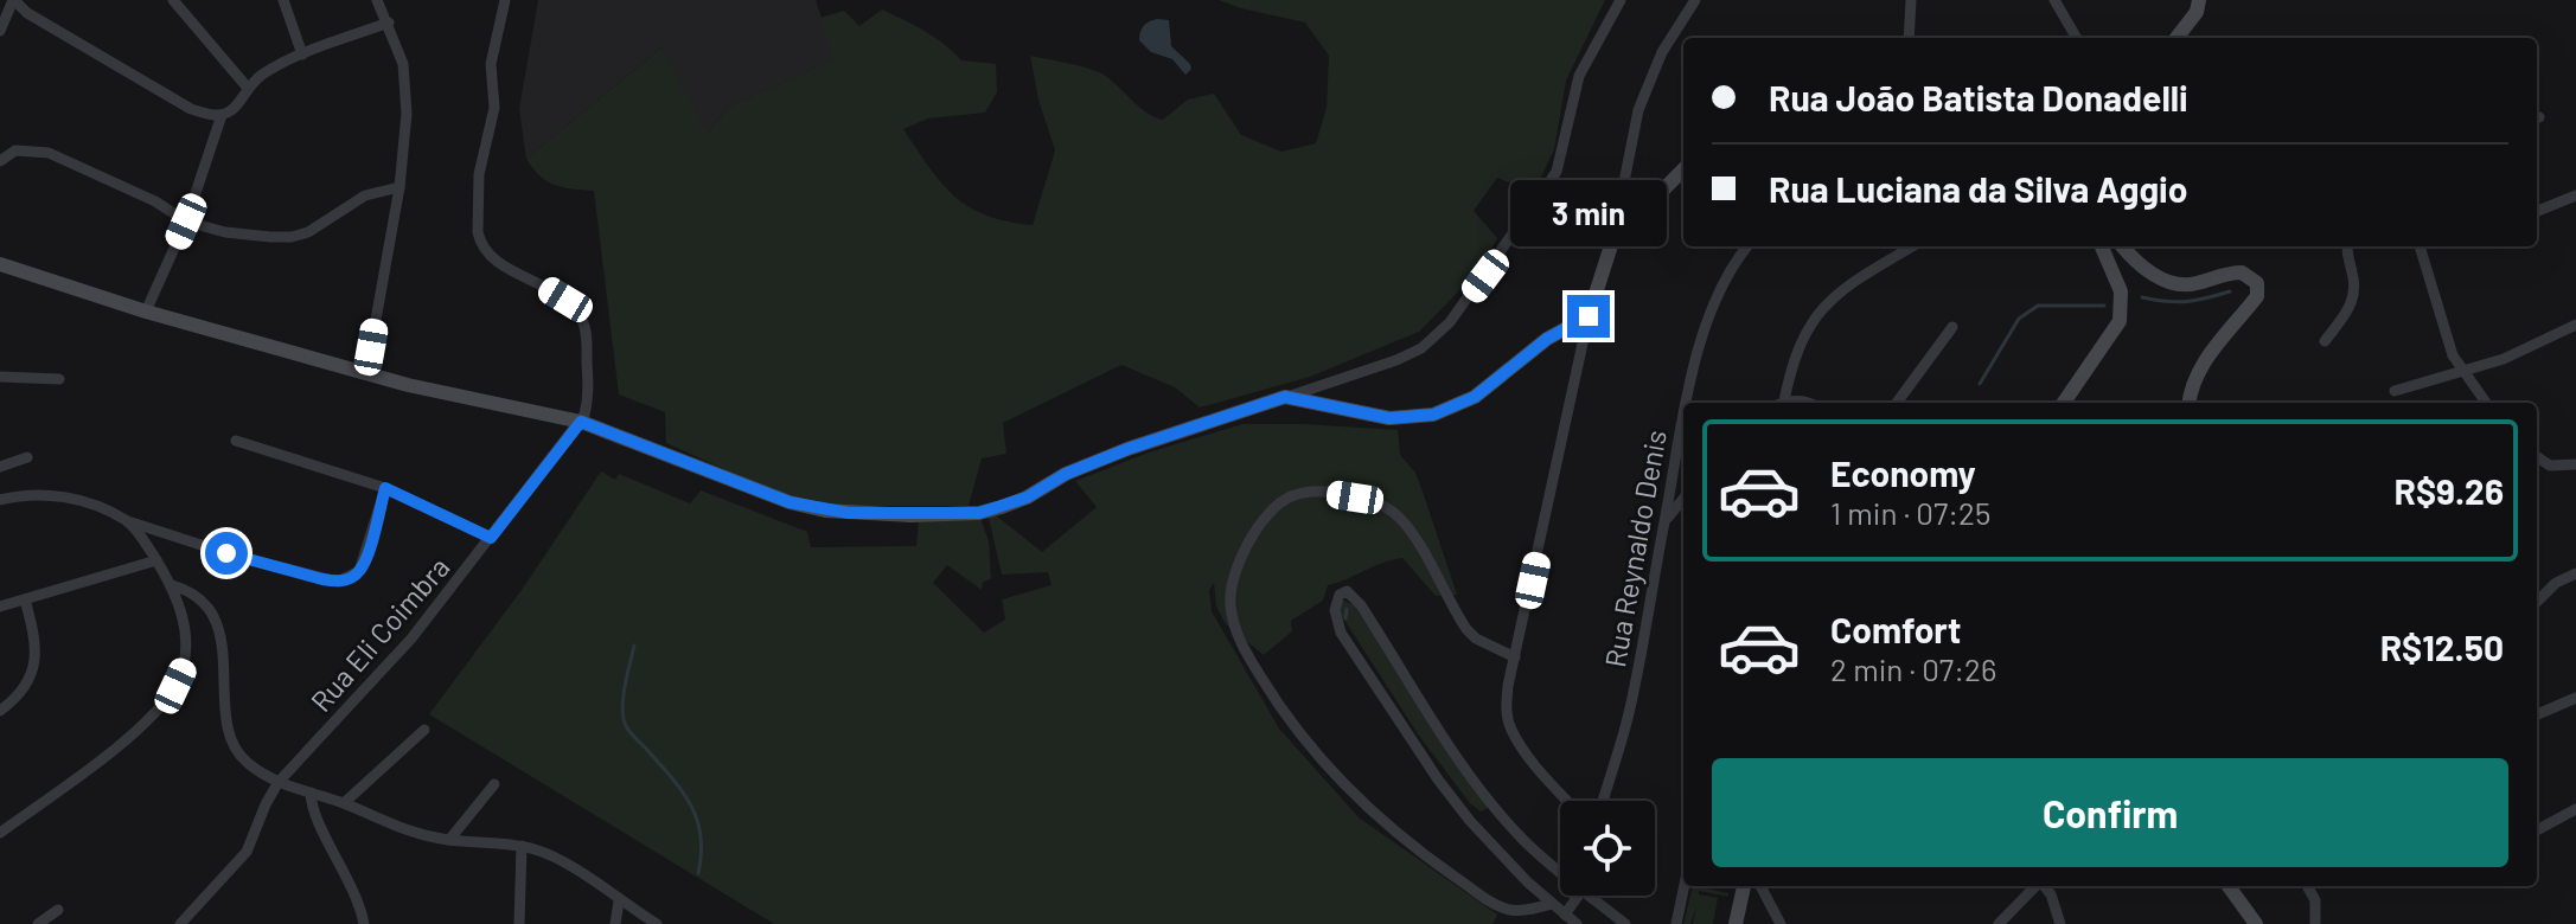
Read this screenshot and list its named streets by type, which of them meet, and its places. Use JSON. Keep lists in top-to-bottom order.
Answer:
{
  "streets": {
    "street": ["Rua Reynaldo Denis", "Rua Eli Coimbra"]
  },
  "page": {
    "banner": ["Rua João Batista Donadelli", "Rua Luciana da Silva Aggio"],
    "bubble": "3 min",
    "list": [
      {
        "name": "Economy",
        "note": "1 min · 07:25",
        "value": "R$9.26"
      },
      {
        "name": "Comfort",
        "note": "2 min · 07:26",
        "value": "R$12.50"
      }
    ],
    "buttons": "Confirm"
  }
}
